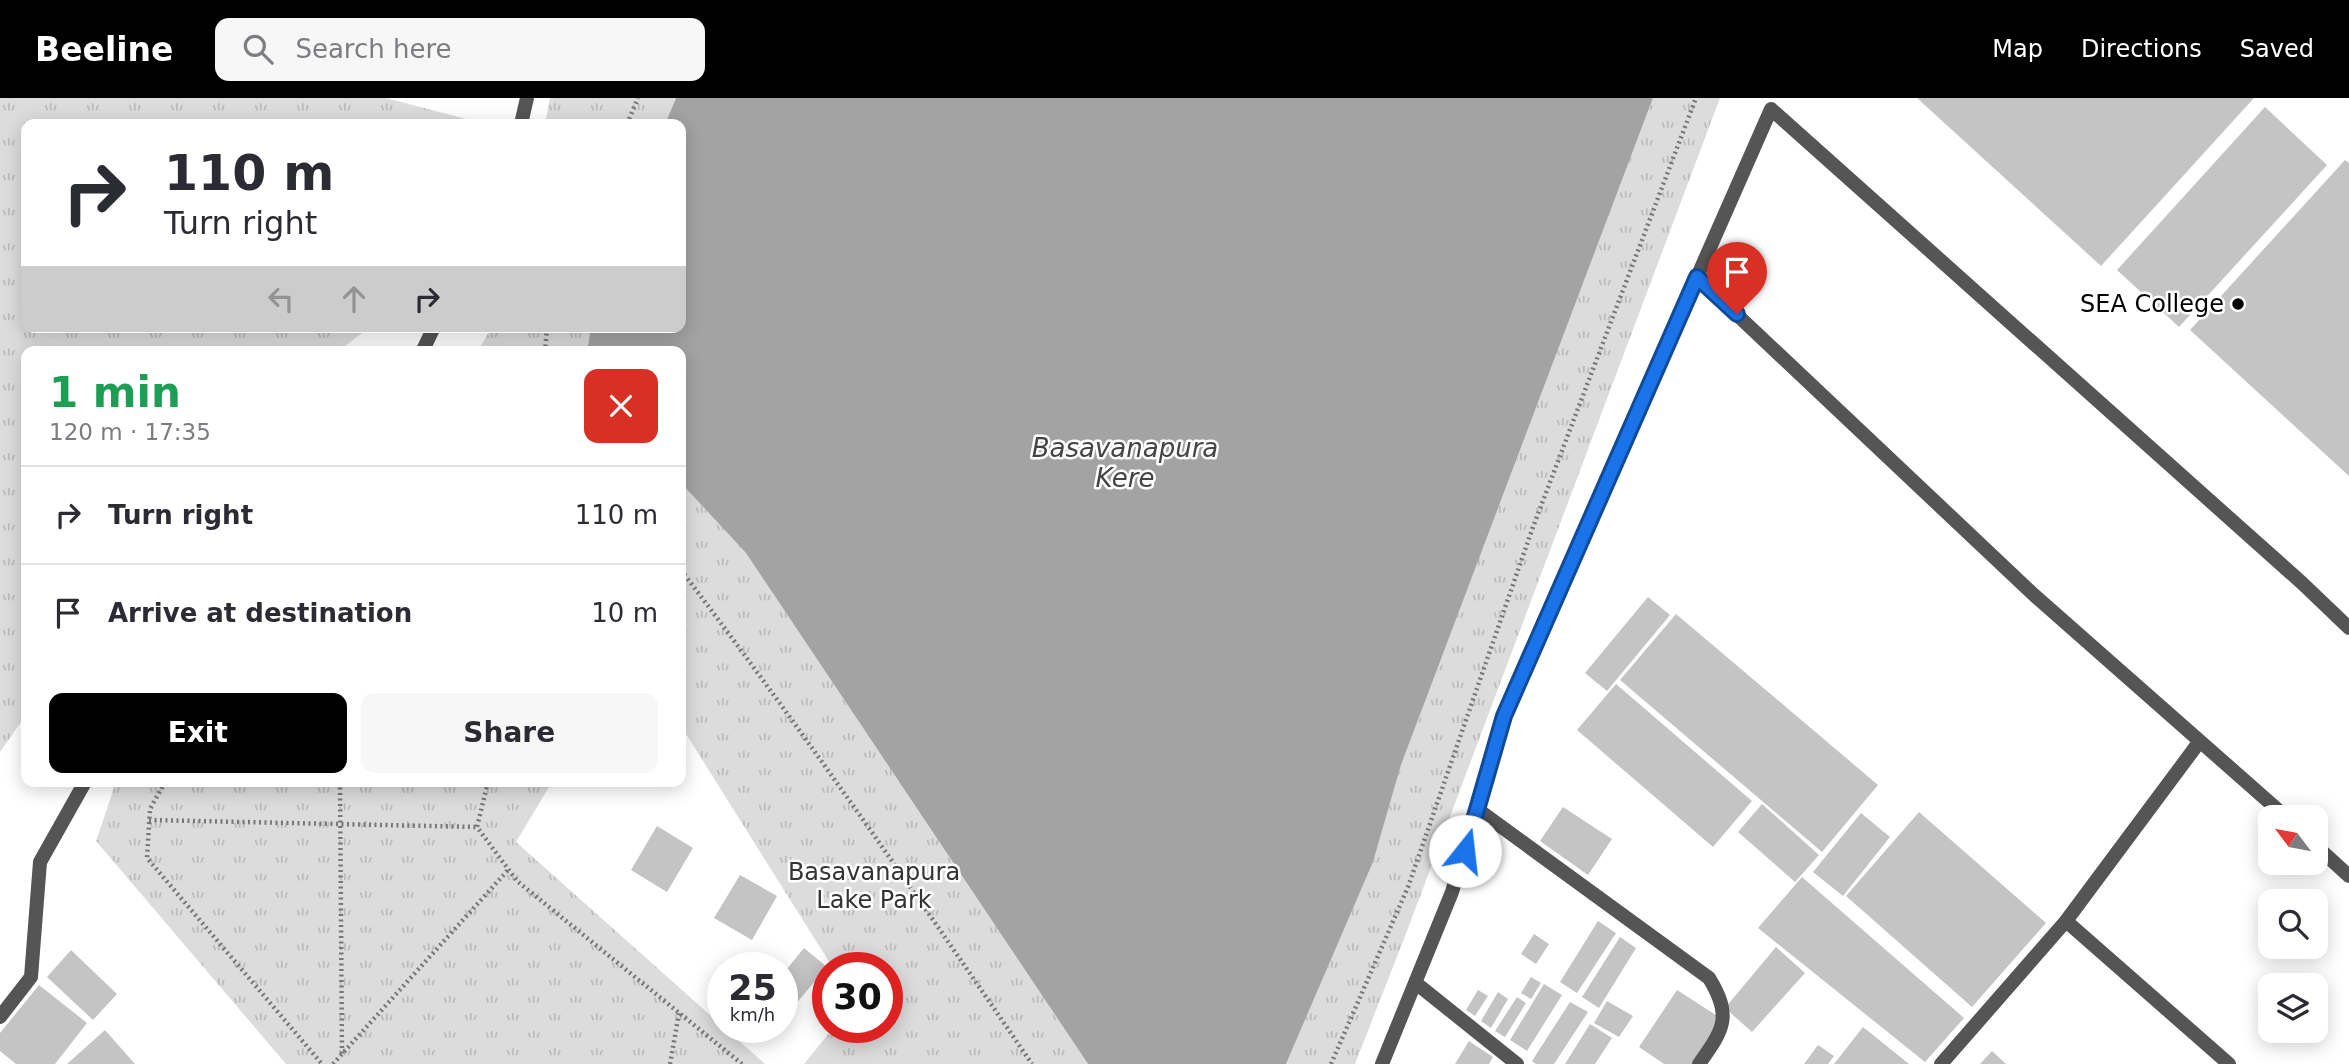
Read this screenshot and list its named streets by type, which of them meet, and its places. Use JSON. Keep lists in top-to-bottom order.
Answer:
{
  "water": ["Basavanapura Kere"],
  "parks": ["Basavanapura Lake Park"],
  "places": ["SEA College"],
  "north": "top left",
  "page": {
    "header": "Beeline",
    "search": "Search here",
    "nav": ["Map", "Directions", "Saved"],
    "turn": ["110 m", "Turn right"],
    "heading": ["1 min", "120 m · 17:35"],
    "list": [
      {
        "name": "Turn right",
        "value": "110 m"
      },
      {
        "name": "Arrive at destination",
        "value": "10 m"
      }
    ],
    "buttons": ["Exit", "Share"],
    "speed": "25 km/h",
    "limit": "30"
  }
}
